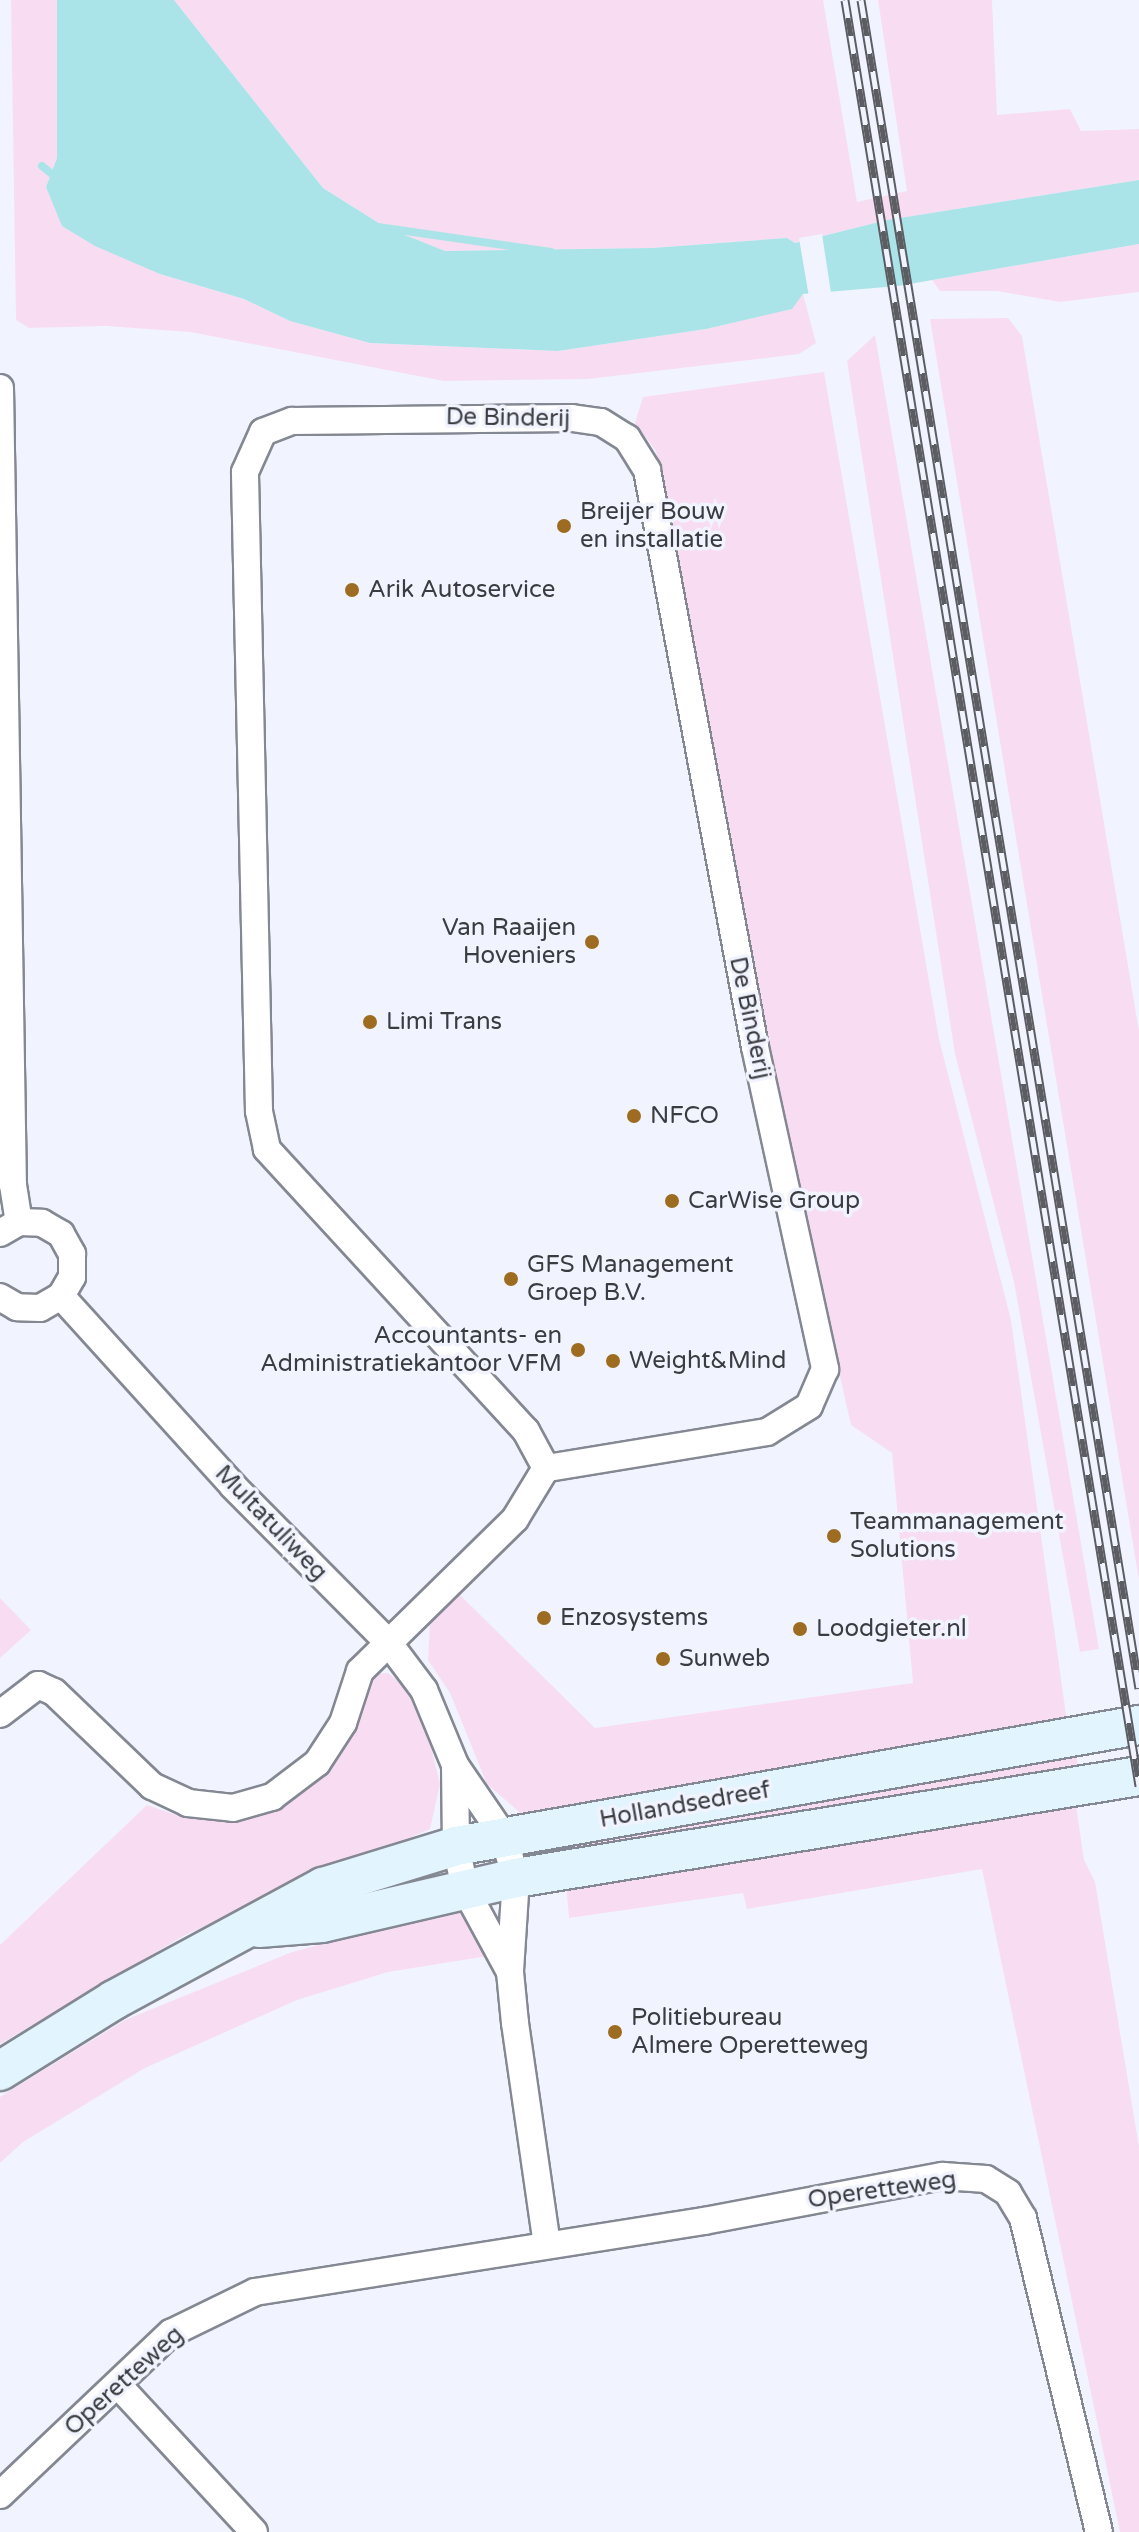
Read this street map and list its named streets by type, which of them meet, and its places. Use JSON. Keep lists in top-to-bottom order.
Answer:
{
  "streets": {
    "main road": ["Hollandsedreef"],
    "street": ["De Binderij", "Multatuliweg", "Operetteweg"]
  },
  "crossings": [
    ["Multatuliweg", "Hollandsedreef"]
  ],
  "places": [
    "Breijer Bouw en installatie",
    "Arik Autoservice",
    "Van Raaijen Hoveniers",
    "Limi Trans",
    "NFCO",
    "CarWise Group",
    "GFS Management Groep B.V.",
    "Accountants- en Administratiekantoor VFM",
    "Weight&Mind",
    "Teammanagement Solutions",
    "Enzosystems",
    "Loodgieter.nl",
    "Sunweb",
    "Politiebureau Almere Operetteweg"
  ]
}
